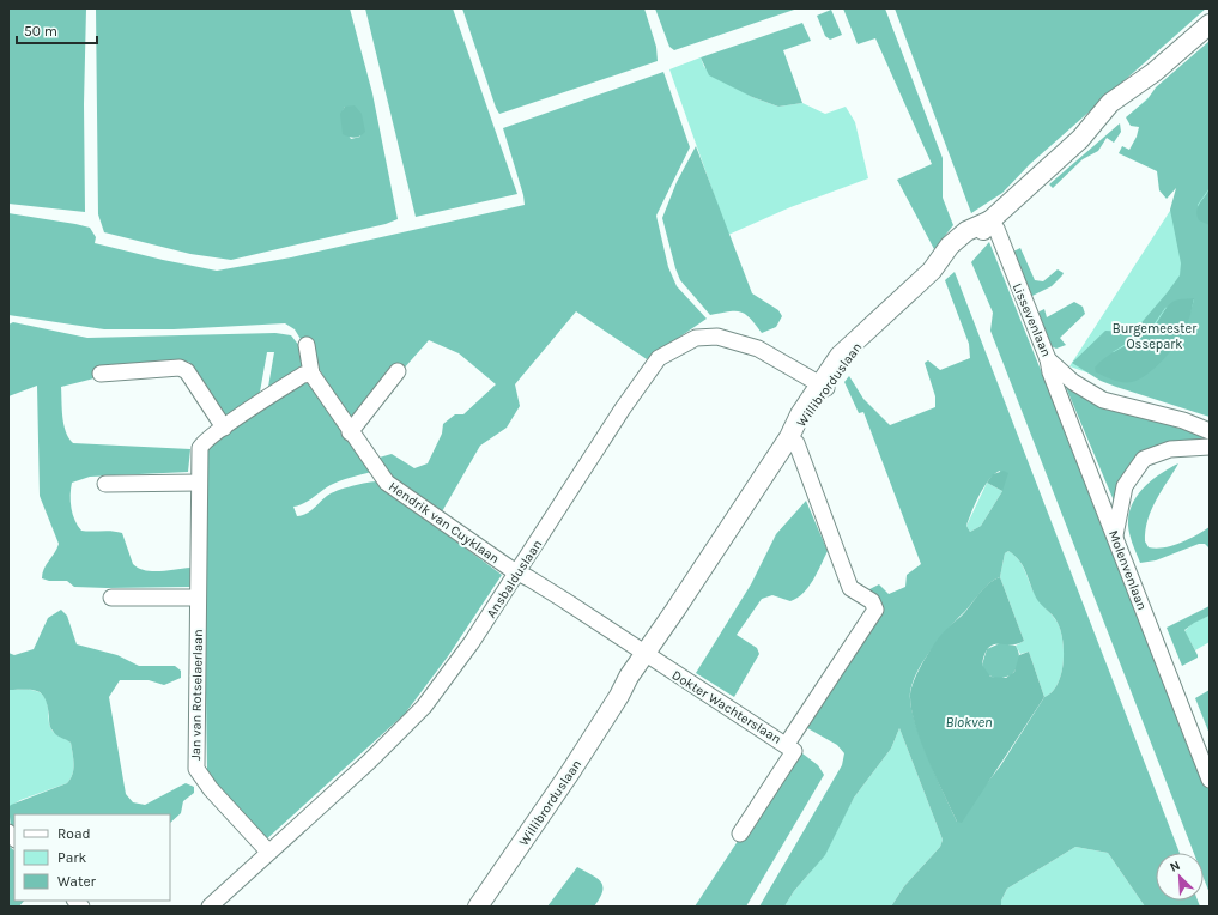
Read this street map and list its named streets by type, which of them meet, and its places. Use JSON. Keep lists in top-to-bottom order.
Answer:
{
  "streets": {
    "main road": ["Willibrorduslaan"],
    "street": [
      "Lissevenlaan",
      "Hendrik van Cuyklaan",
      "Molenvenlaan",
      "Ansbalduslaan",
      "Jan van Rotselaerlaan",
      "Dokter Wachterslaan"
    ]
  },
  "crossings": [
    ["Lissevenlaan", "Willibrorduslaan"],
    ["Lissevenlaan", "Molenvenlaan"],
    ["Willibrorduslaan", "Hendrik van Cuyklaan"],
    ["Willibrorduslaan", "Ansbalduslaan"],
    ["Willibrorduslaan", "Dokter Wachterslaan"],
    ["Hendrik van Cuyklaan", "Ansbalduslaan"],
    ["Hendrik van Cuyklaan", "Dokter Wachterslaan"],
    ["Ansbalduslaan", "Jan van Rotselaerlaan"]
  ],
  "water": ["Blokven"],
  "parks": ["Burgemeester Ossepark"],
  "legend": ["Road", "Park", "Water"],
  "scale_bar": "50 m",
  "north": "top left"
}
